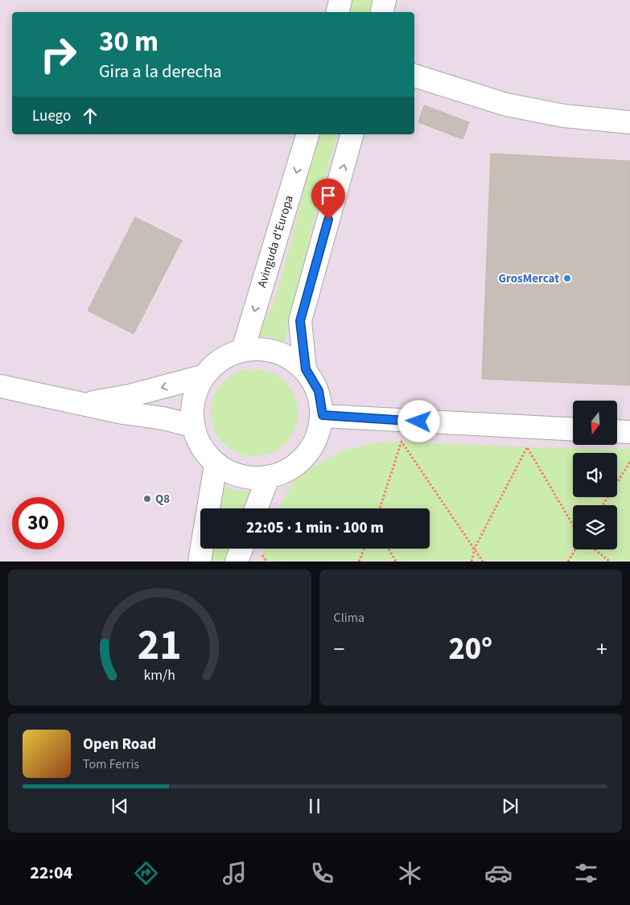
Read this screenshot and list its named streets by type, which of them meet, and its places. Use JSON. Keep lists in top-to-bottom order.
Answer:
{
  "streets": {
    "street": ["Avinguda d'Europa"]
  },
  "places": ["GrosMercat", "Q8"],
  "north": "bottom",
  "page": {
    "turn": ["30 m", "Gira a la derecha"],
    "then": "Luego",
    "limit": "30",
    "trip": "22:05 · 1 min · 100 m",
    "tile": "Clima",
    "heat": ["−", "20°", "+"],
    "song": ["Open Road", "Tom Ferris"],
    "tabs": "22:04",
    "gauge": ["21", "km/h"]
  }
}
